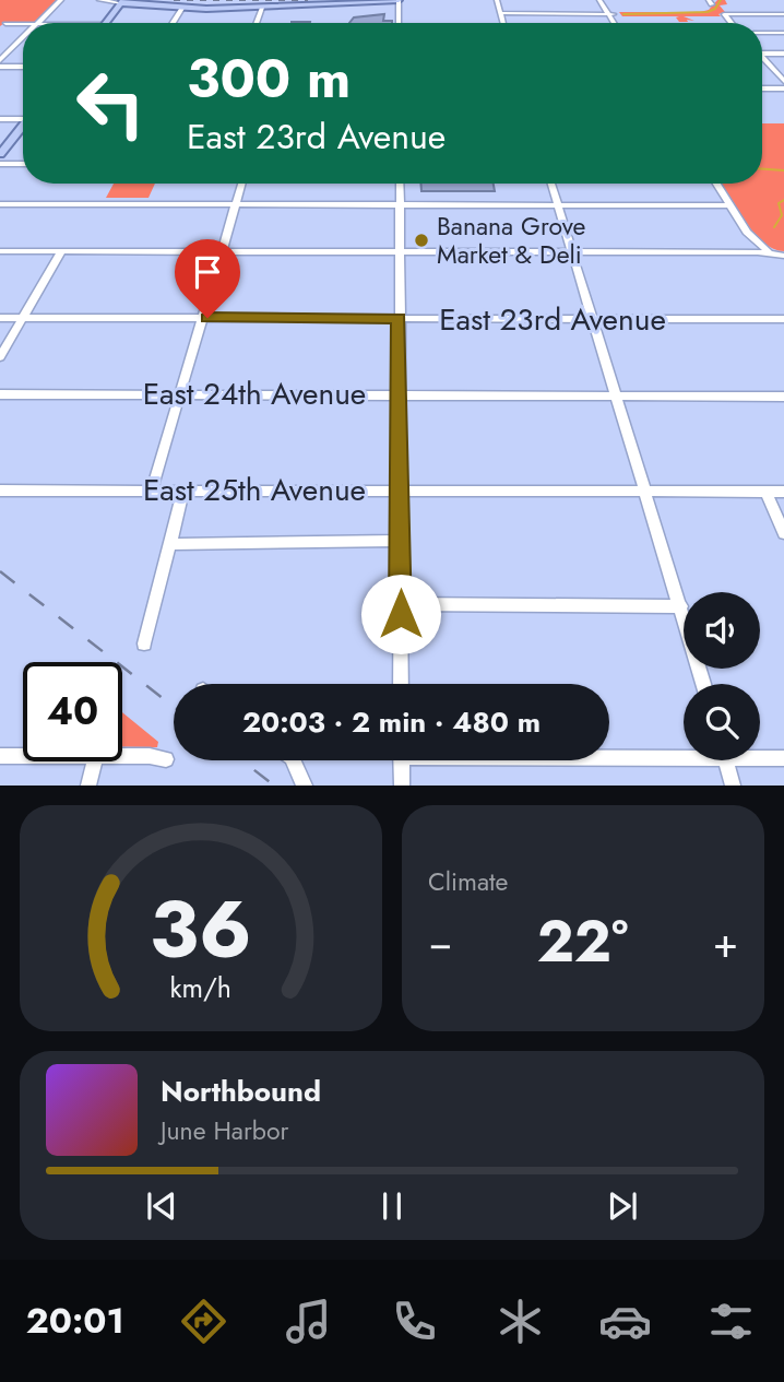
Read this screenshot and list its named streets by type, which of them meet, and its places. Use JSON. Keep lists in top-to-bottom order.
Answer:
{
  "streets": {
    "street": ["East 23rd Avenue", "East 24th Avenue", "East 25th Avenue"]
  },
  "places": ["Banana Grove Market & Deli"],
  "page": {
    "turn": ["300 m", "East 23rd Avenue"],
    "limit": "40",
    "trip": "20:03 · 2 min · 480 m",
    "tile": "Climate",
    "heat": ["−", "22°", "+"],
    "song": ["Northbound", "June Harbor"],
    "tabs": "20:01",
    "gauge": ["36", "km/h"]
  }
}
